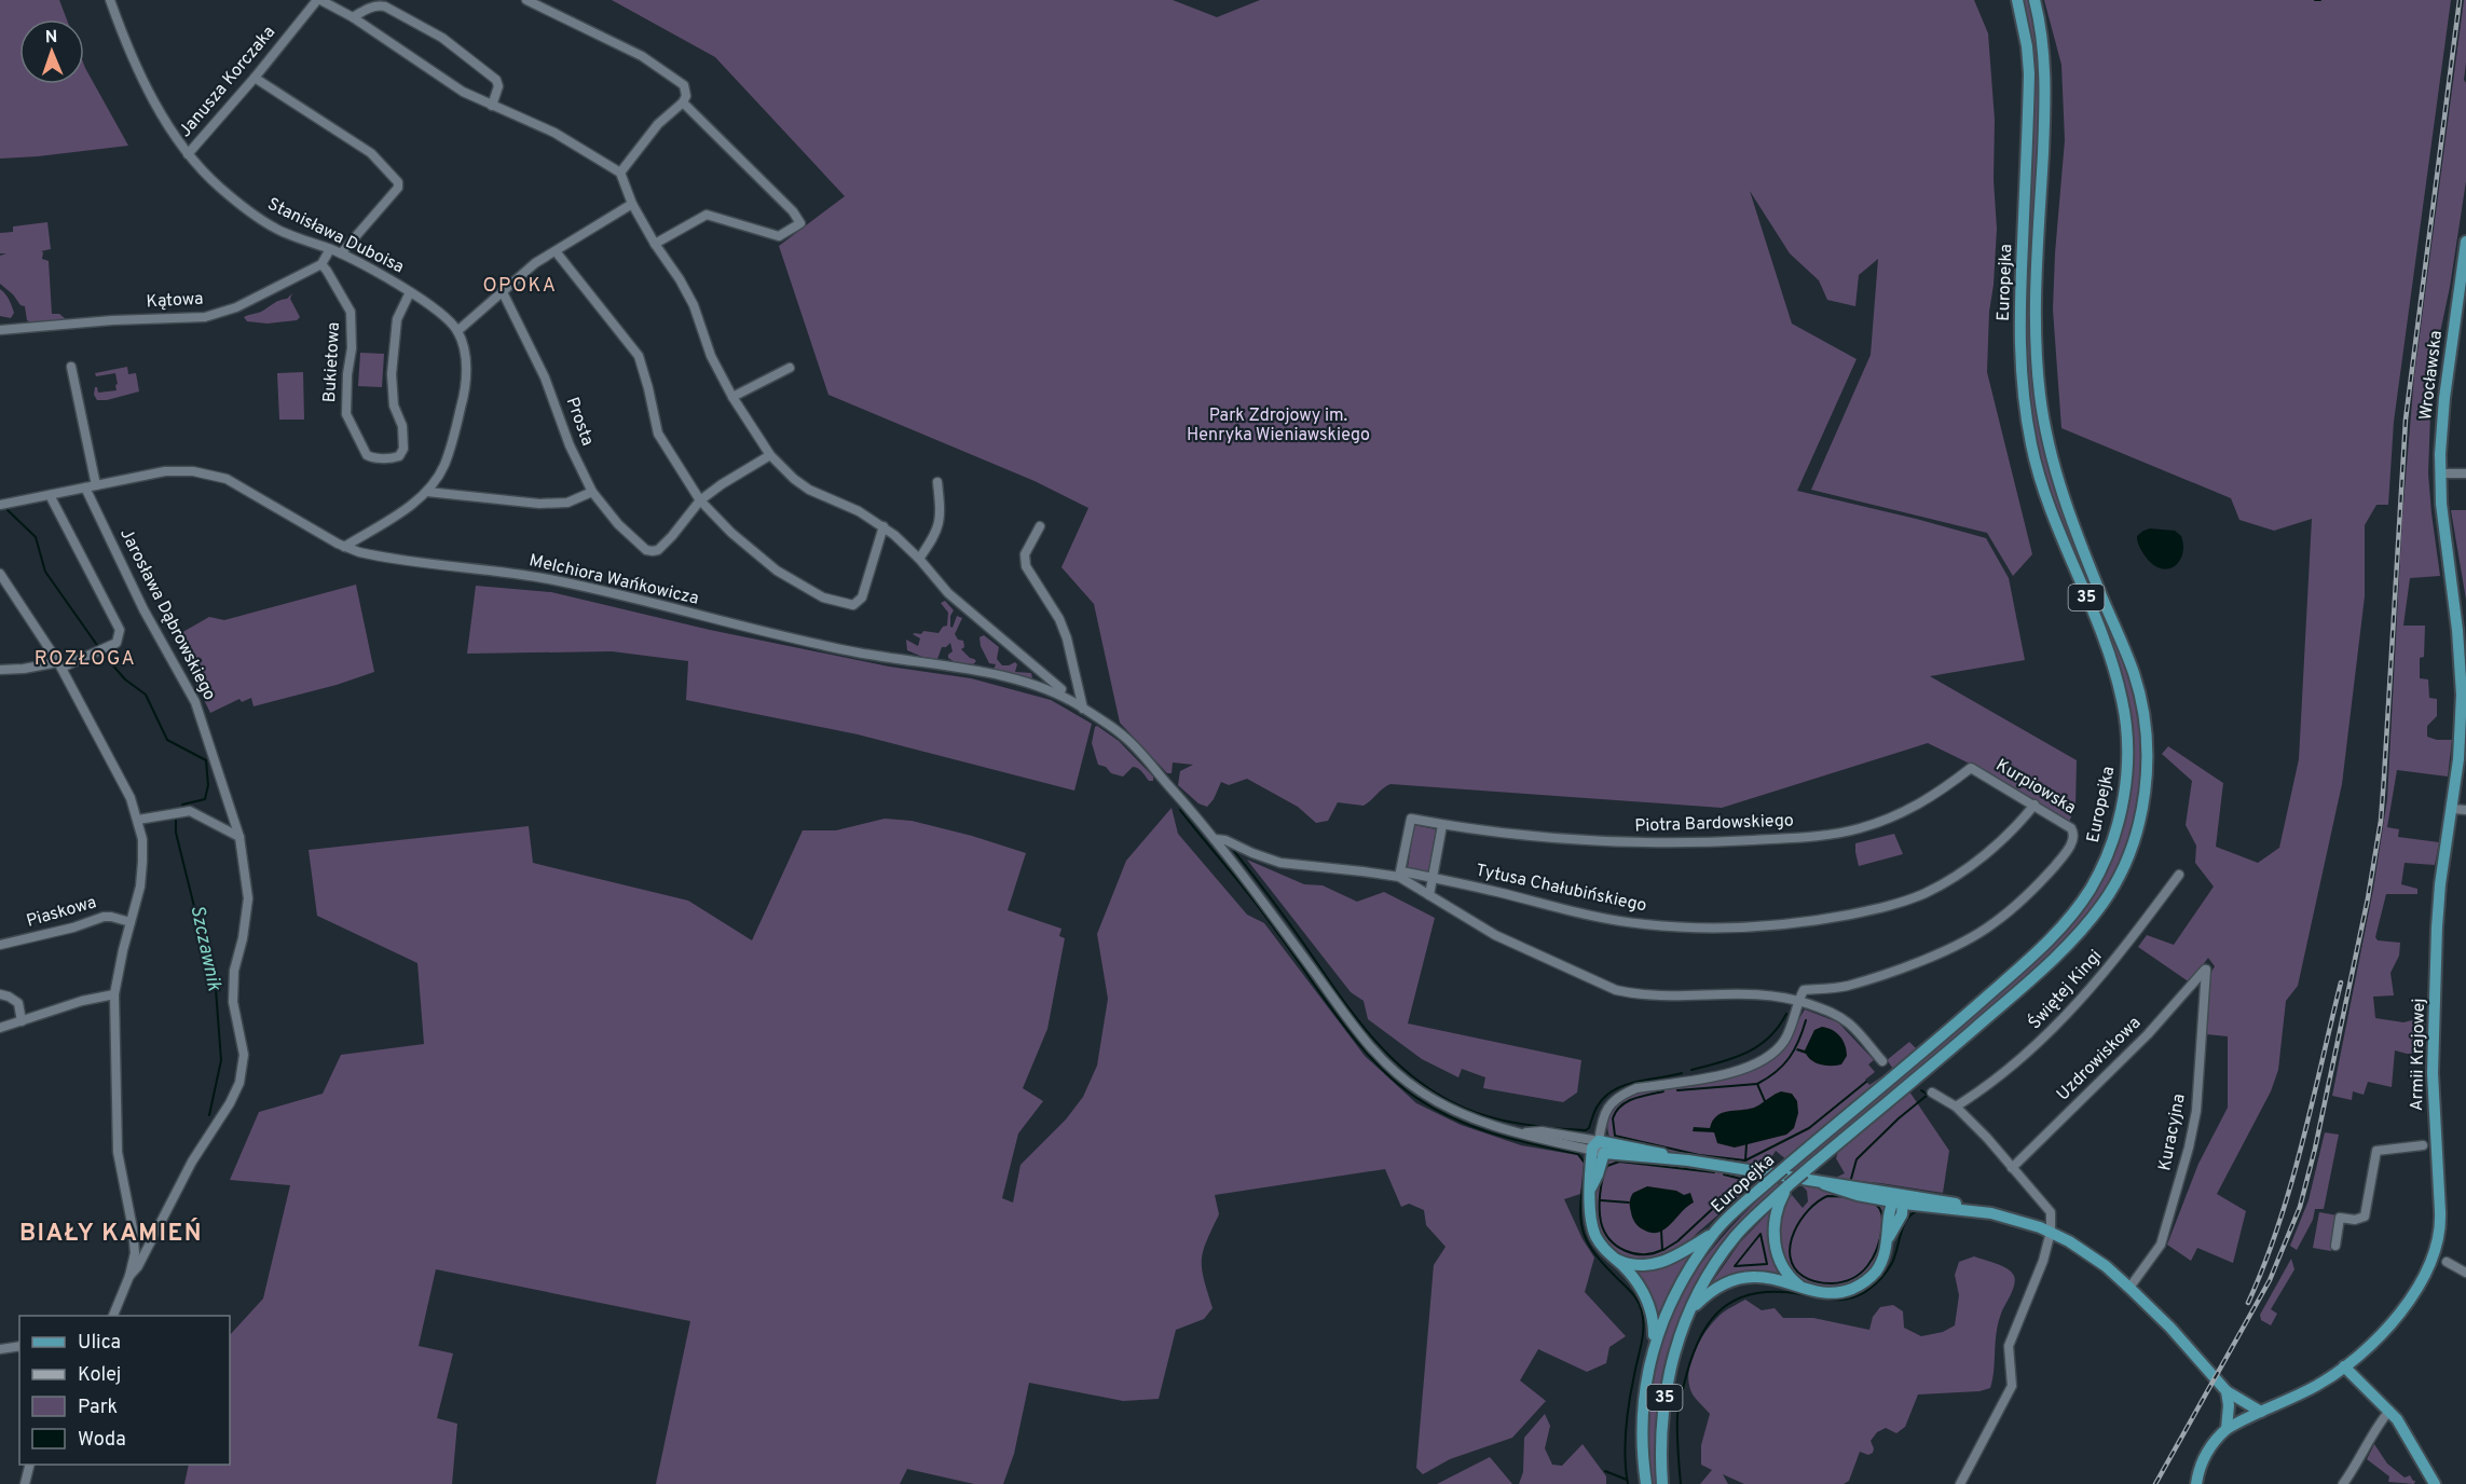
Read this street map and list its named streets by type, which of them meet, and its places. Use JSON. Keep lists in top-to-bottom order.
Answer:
{
  "streets": {
    "main road": [
      "Europejka",
      "Wrocławska",
      "35",
      "Armii Krajowej"
    ],
    "street": [
      "Janusza Korczaka",
      "Stanisława Duboisa",
      "Kątowa",
      "Bukietowa",
      "Prosta",
      "Melchiora Wańkowicza",
      "Jarosława Dąbrowskiego",
      "Kurpiowska",
      "Piotra Bardowskiego",
      "Tytusa Chałubińskiego",
      "Piaskowa",
      "Świętej Kingi",
      "Uzdrowiskowa",
      "Kuracyjna"
    ]
  },
  "crossings": [
    ["Janusza Korczaka", "Stanisława Duboisa"],
    ["Stanisława Duboisa", "Bukietowa"],
    ["Kątowa", "Bukietowa"],
    ["Wrocławska", "Armii Krajowej"],
    ["Melchiora Wańkowicza", "Jarosława Dąbrowskiego"],
    ["Melchiora Wańkowicza", "Tytusa Chałubińskiego"],
    ["Kurpiowska", "Piotra Bardowskiego"],
    ["Kurpiowska", "Tytusa Chałubińskiego"],
    ["Piotra Bardowskiego", "Tytusa Chałubińskiego"],
    ["Uzdrowiskowa", "Kuracyjna"]
  ],
  "districts": ["OPOKA", "ROZŁOGA", "BIAŁY KAMIEŃ"],
  "water": ["Szczawnik"],
  "parks": ["Park Zdrojowy im. Henryka Wieniawskiego"],
  "legend": [
    "Ulica",
    "Kolej",
    "Park",
    "Woda"
  ],
  "north": "top"
}
